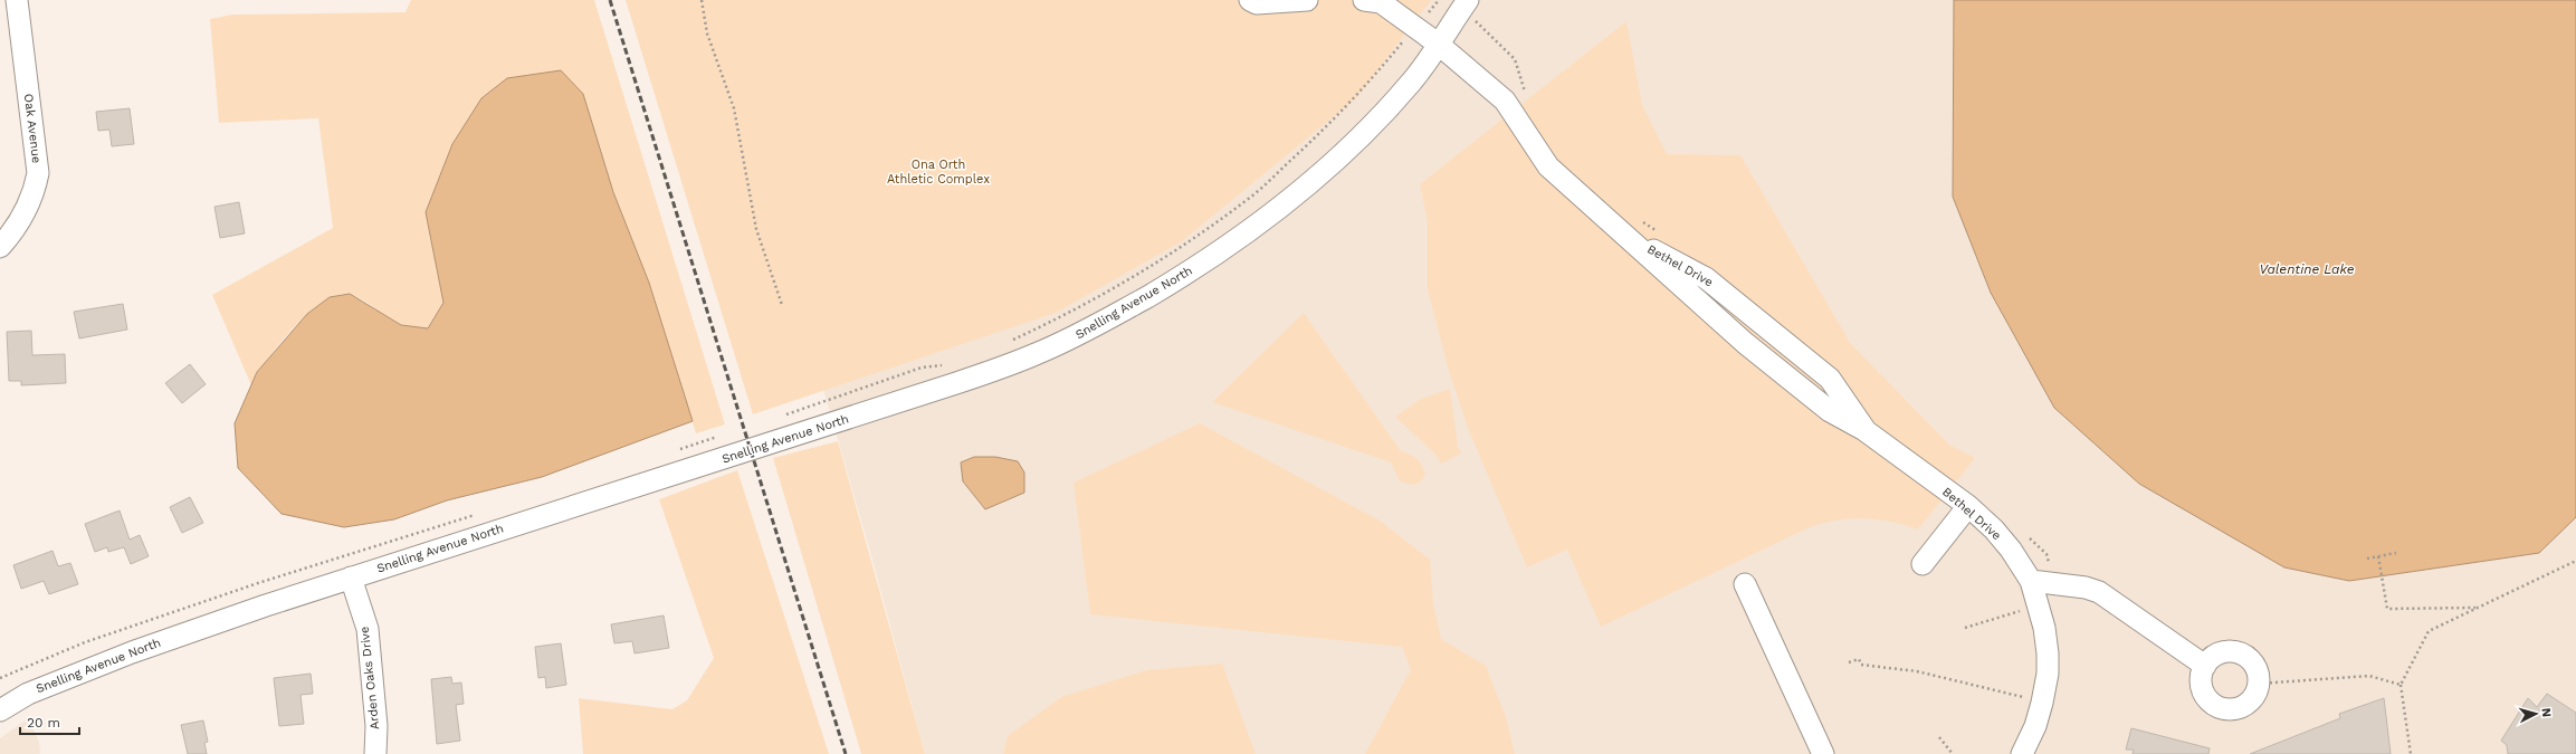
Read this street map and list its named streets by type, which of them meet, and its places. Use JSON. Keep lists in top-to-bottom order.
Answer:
{
  "streets": {
    "street": [
      "Oak Avenue",
      "Bethel Drive",
      "Snelling Avenue North",
      "Arden Oaks Drive"
    ]
  },
  "crossings": [
    ["Bethel Drive", "Snelling Avenue North"],
    ["Snelling Avenue North", "Arden Oaks Drive"]
  ],
  "water": ["Valentine Lake"],
  "parks": ["Ona Orth Athletic Complex"],
  "scale_bar": "20 m",
  "north": "right"
}
